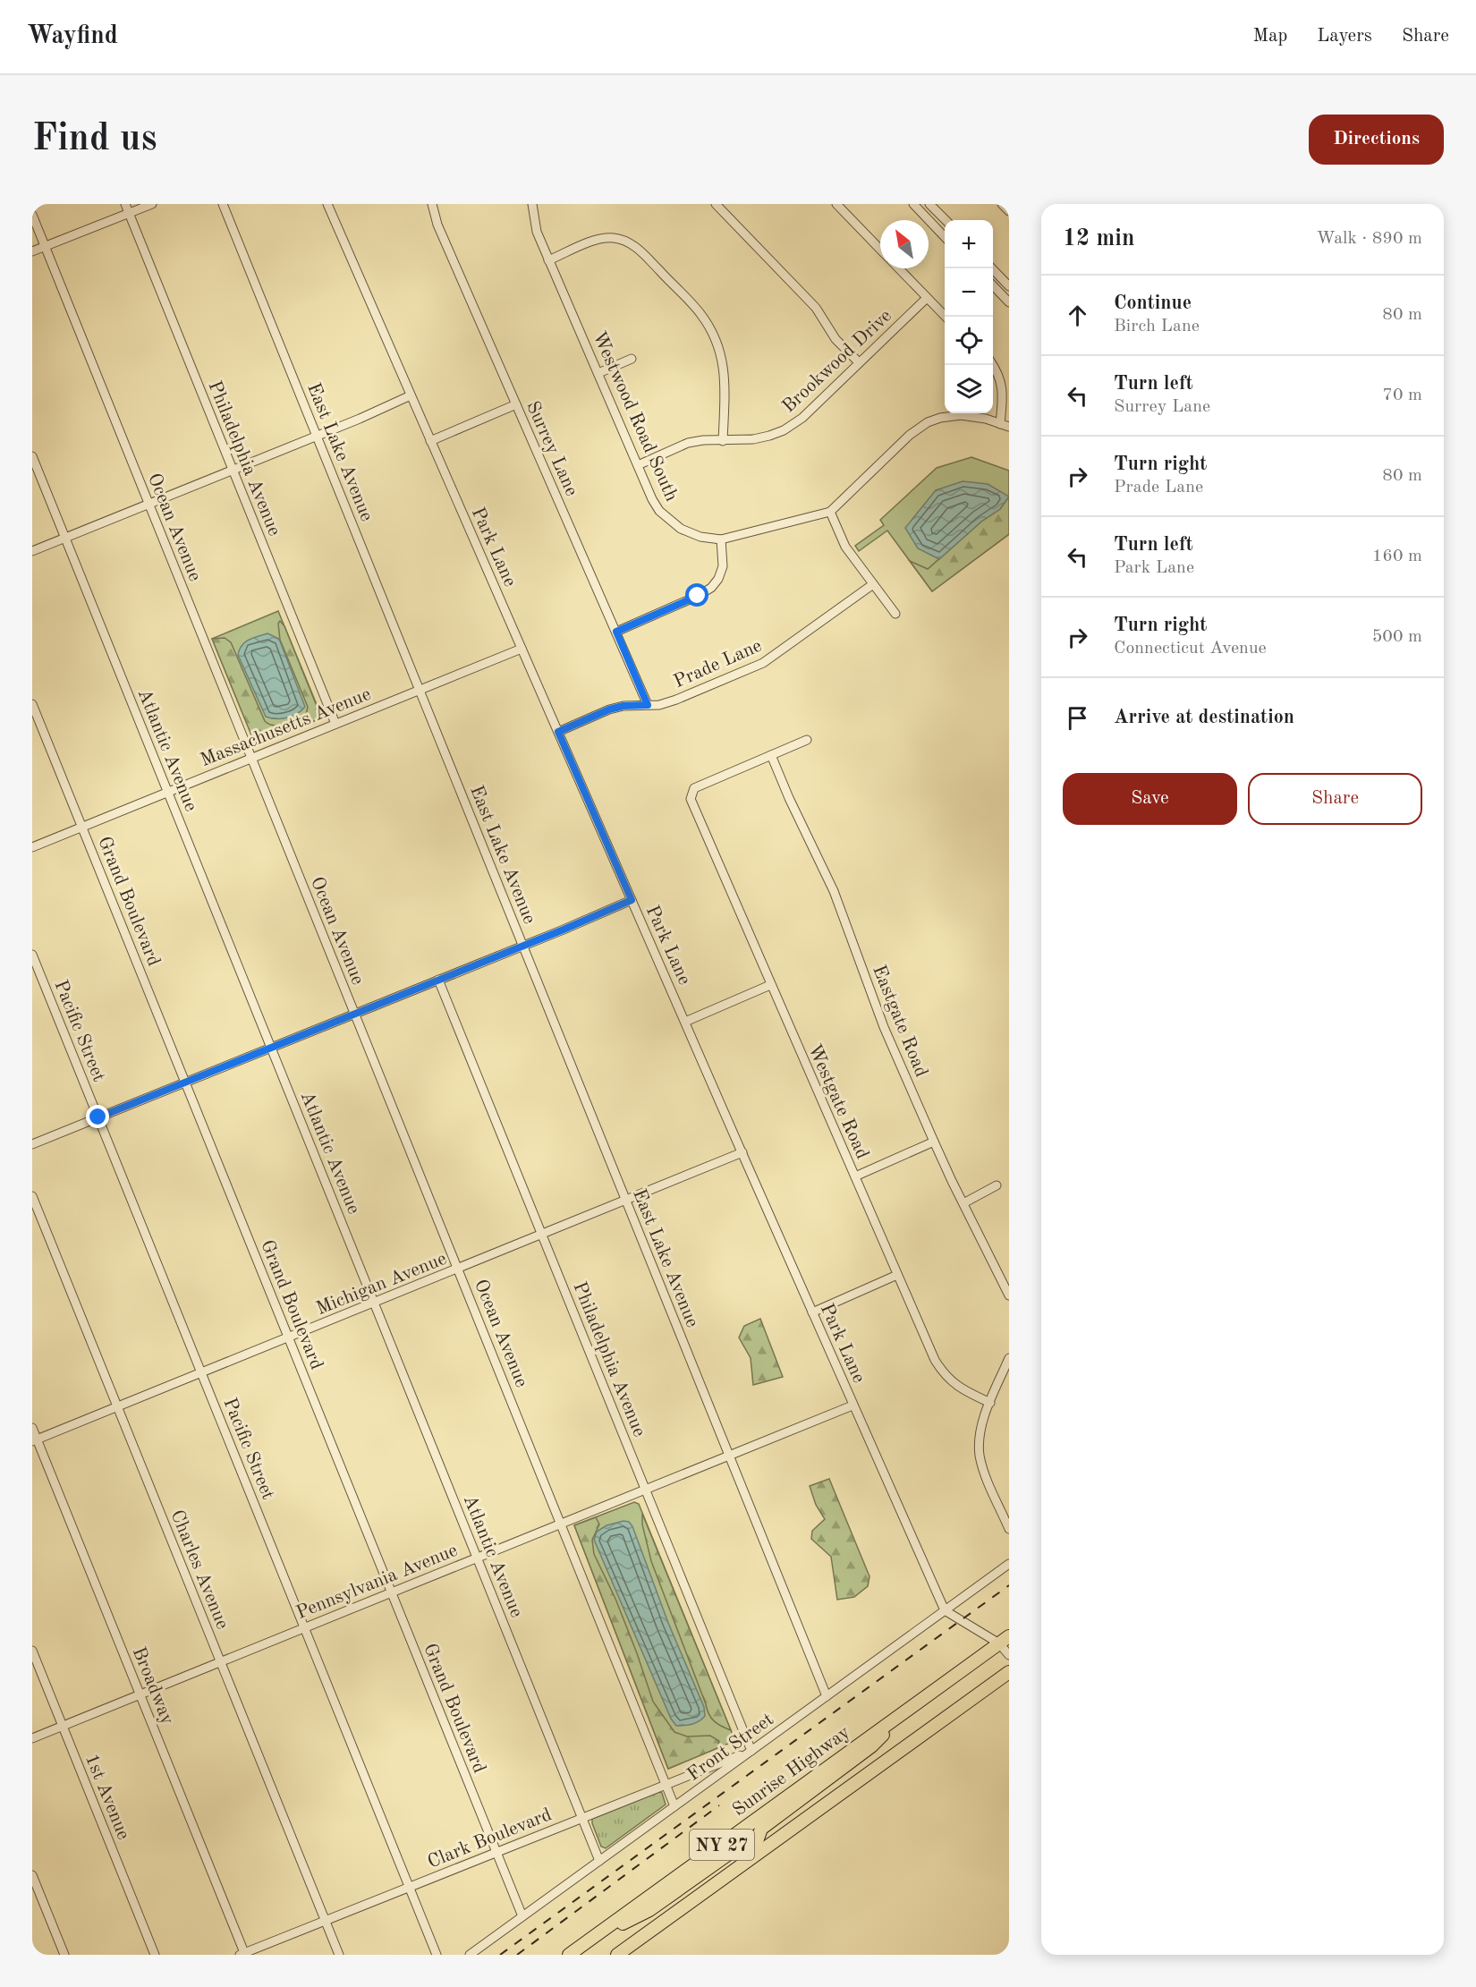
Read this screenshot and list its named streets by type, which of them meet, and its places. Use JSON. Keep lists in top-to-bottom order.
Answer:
{
  "streets": {
    "highway": ["Sunrise Highway", "NY 27"],
    "street": [
      "Brookwood Drive",
      "Westwood Road South",
      "Surrey Lane",
      "East Lake Avenue",
      "Philadelphia Avenue",
      "Ocean Avenue",
      "Park Lane",
      "Prade Lane",
      "Massachusetts Avenue",
      "Atlantic Avenue",
      "Grand Boulevard",
      "Eastgate Road",
      "Pacific Street",
      "Westgate Road",
      "Michigan Avenue",
      "Charles Avenue",
      "Pennsylvania Avenue",
      "Broadway",
      "Front Street",
      "1st Avenue",
      "Clark Boulevard"
    ]
  },
  "crossings": [
    ["Brookwood Drive", "Westwood Road South"],
    ["Surrey Lane", "Prade Lane"],
    ["East Lake Avenue", "Massachusetts Avenue"],
    ["East Lake Avenue", "Michigan Avenue"],
    ["East Lake Avenue", "Pennsylvania Avenue"],
    ["East Lake Avenue", "Front Street"],
    ["Philadelphia Avenue", "Massachusetts Avenue"],
    ["Philadelphia Avenue", "Michigan Avenue"],
    ["Philadelphia Avenue", "Pennsylvania Avenue"],
    ["Philadelphia Avenue", "Front Street"],
    ["Philadelphia Avenue", "Clark Boulevard"],
    ["Ocean Avenue", "Massachusetts Avenue"],
    ["Ocean Avenue", "Michigan Avenue"],
    ["Ocean Avenue", "Pennsylvania Avenue"],
    ["Ocean Avenue", "Front Street"],
    ["Ocean Avenue", "Clark Boulevard"],
    ["Park Lane", "Prade Lane"],
    ["Park Lane", "Massachusetts Avenue"],
    ["Park Lane", "Michigan Avenue"],
    ["Park Lane", "Pennsylvania Avenue"],
    ["Park Lane", "Front Street"],
    ["Massachusetts Avenue", "Atlantic Avenue"],
    ["Massachusetts Avenue", "Grand Boulevard"],
    ["Atlantic Avenue", "Michigan Avenue"],
    ["Atlantic Avenue", "Pennsylvania Avenue"],
    ["Atlantic Avenue", "Front Street"],
    ["Atlantic Avenue", "Clark Boulevard"],
    ["Grand Boulevard", "Michigan Avenue"],
    ["Grand Boulevard", "Pennsylvania Avenue"],
    ["Grand Boulevard", "Front Street"],
    ["Grand Boulevard", "Clark Boulevard"],
    ["Eastgate Road", "Westgate Road"],
    ["Pacific Street", "Michigan Avenue"],
    ["Pacific Street", "Pennsylvania Avenue"],
    ["Pacific Street", "Clark Boulevard"],
    ["Michigan Avenue", "Charles Avenue"],
    ["Michigan Avenue", "Broadway"],
    ["Charles Avenue", "Pennsylvania Avenue"],
    ["Charles Avenue", "Clark Boulevard"],
    ["Pennsylvania Avenue", "Broadway"],
    ["Pennsylvania Avenue", "1st Avenue"],
    ["Broadway", "Clark Boulevard"],
    ["Front Street", "Clark Boulevard"]
  ],
  "north": "top left",
  "page": {
    "header": "Wayfind",
    "nav": ["Map", "Layers", "Share"],
    "buttons": [
      "Directions",
      ["Save", "Share"]
    ],
    "title": "Find us",
    "heading": ["12 min", "Walk · 890 m"],
    "map_buttons": ["+", "−"],
    "list": [
      ["Continue", "Birch Lane", "80 m"],
      ["Turn left", "Surrey Lane", "70 m"],
      ["Turn right", "Prade Lane", "80 m"],
      ["Turn left", "Park Lane", "160 m"],
      ["Turn right", "Connecticut Avenue", "500 m"],
      "Arrive at destination"
    ]
  }
}
